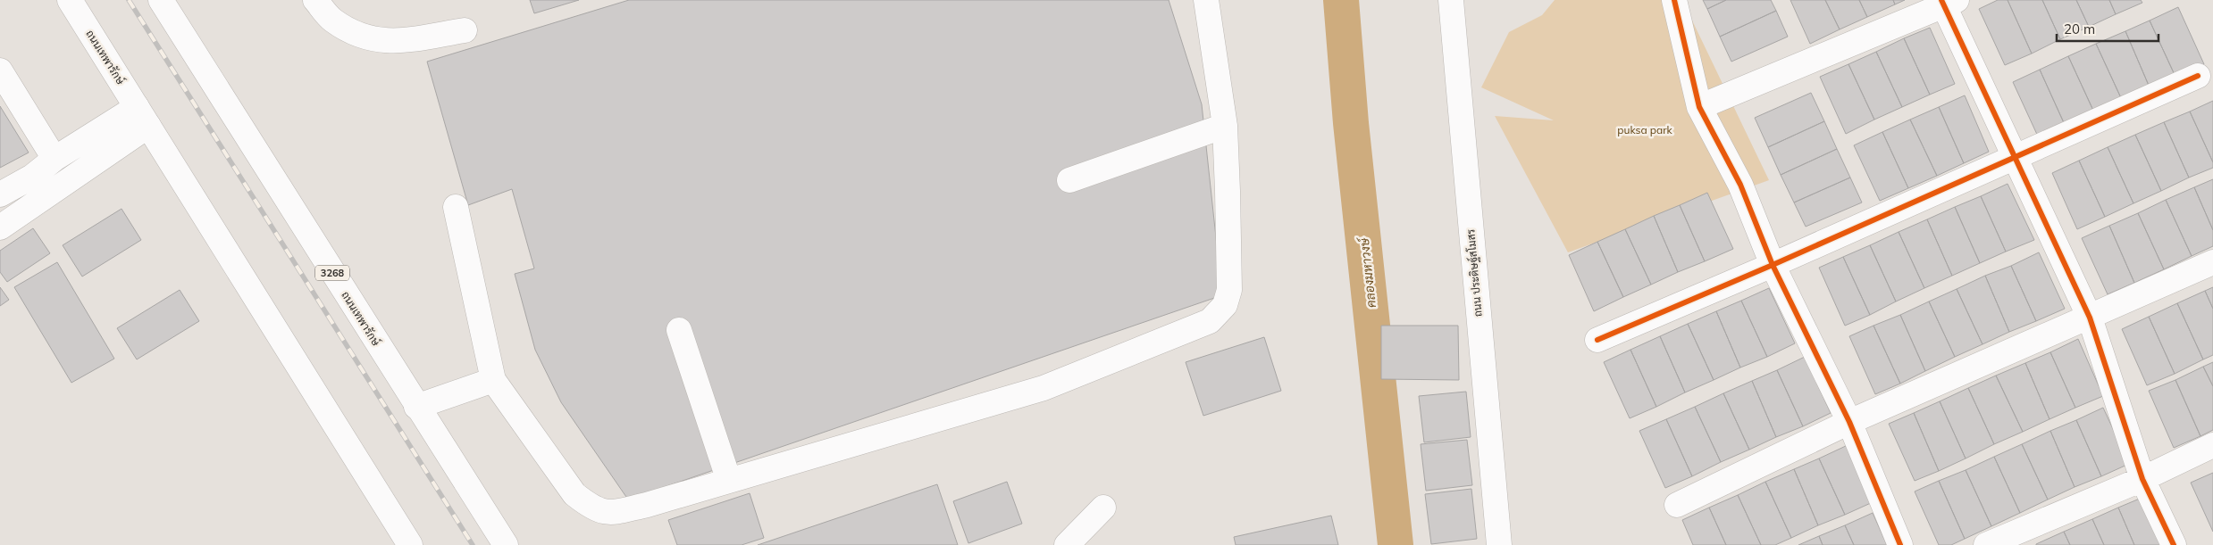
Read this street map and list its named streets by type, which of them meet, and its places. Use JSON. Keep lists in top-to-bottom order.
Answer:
{
  "streets": {
    "street": ["ถนนเทพารักษ์", "3268", "ถนน ประดิษฐ์สโมสร"]
  },
  "water": ["คลองมหาวงษ์"],
  "parks": ["puksa park"],
  "scale_bar": "20 m"
}
